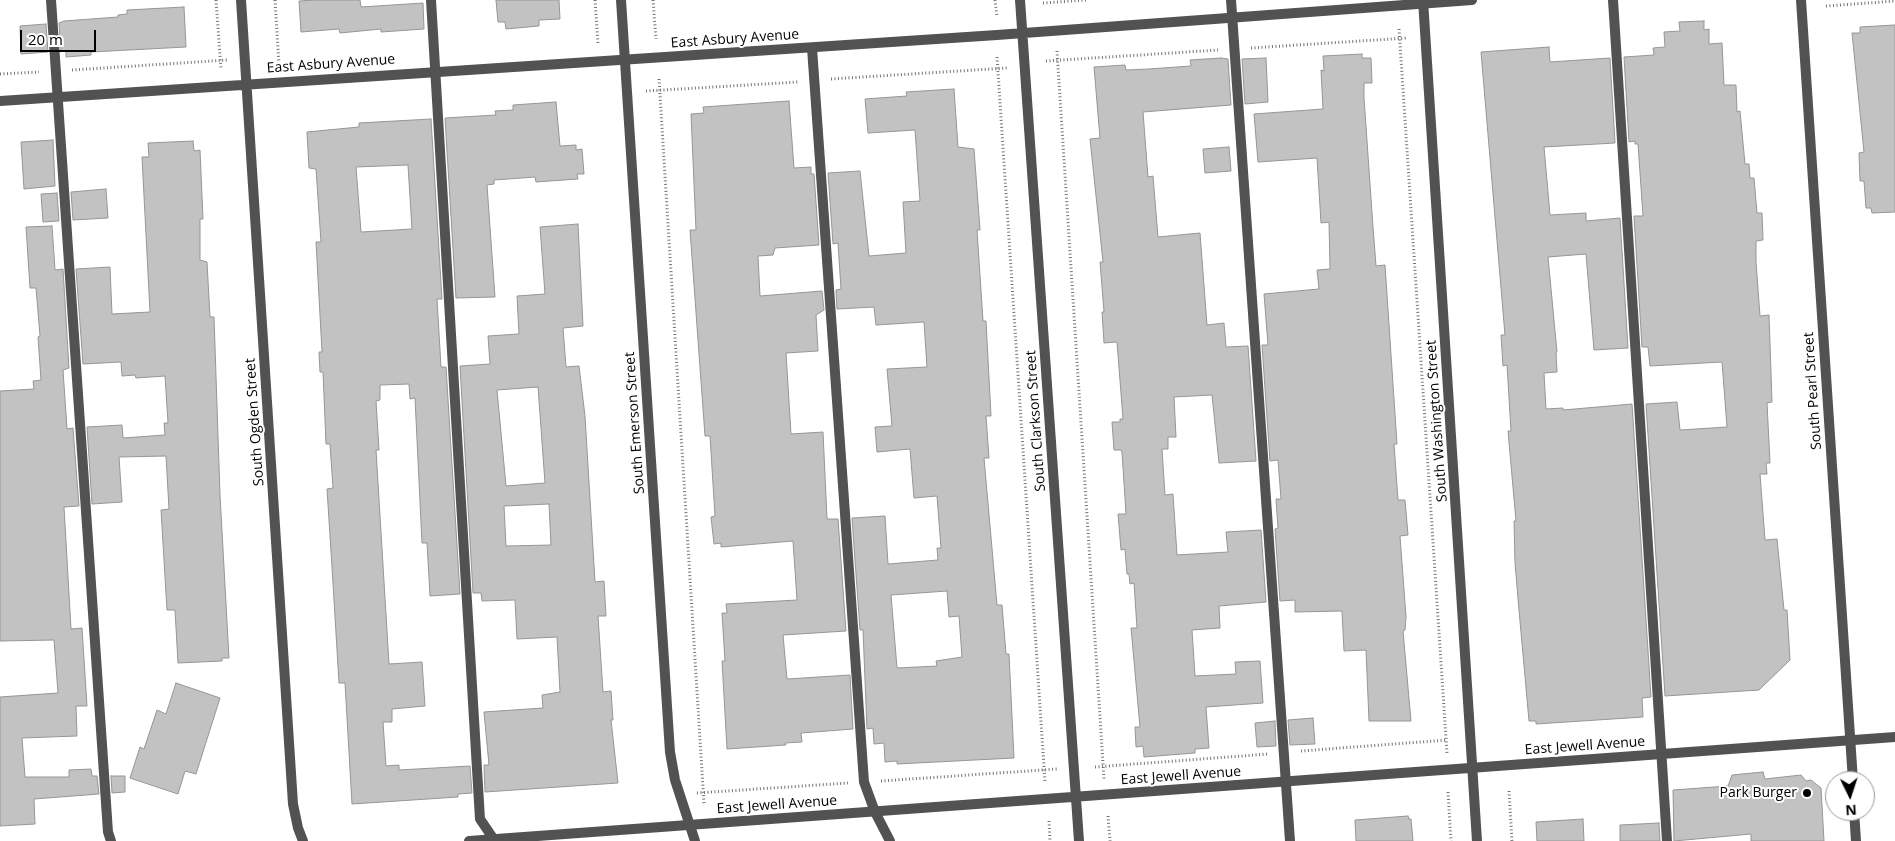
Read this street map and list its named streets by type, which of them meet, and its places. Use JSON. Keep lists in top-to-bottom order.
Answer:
{
  "streets": {
    "street": [
      "East Asbury Avenue",
      "South Pearl Street",
      "South Clarkson Street",
      "South Washington Street",
      "South Ogden Street",
      "South Emerson Street",
      "East Jewell Avenue"
    ]
  },
  "crossings": [
    ["East Asbury Avenue", "South Clarkson Street"],
    ["East Asbury Avenue", "South Washington Street"],
    ["East Asbury Avenue", "South Ogden Street"],
    ["East Asbury Avenue", "South Emerson Street"],
    ["South Pearl Street", "East Jewell Avenue"],
    ["South Clarkson Street", "East Jewell Avenue"],
    ["South Washington Street", "East Jewell Avenue"],
    ["South Emerson Street", "East Jewell Avenue"]
  ],
  "places": ["Park Burger"],
  "scale_bar": "20 m",
  "north": "bottom"
}
